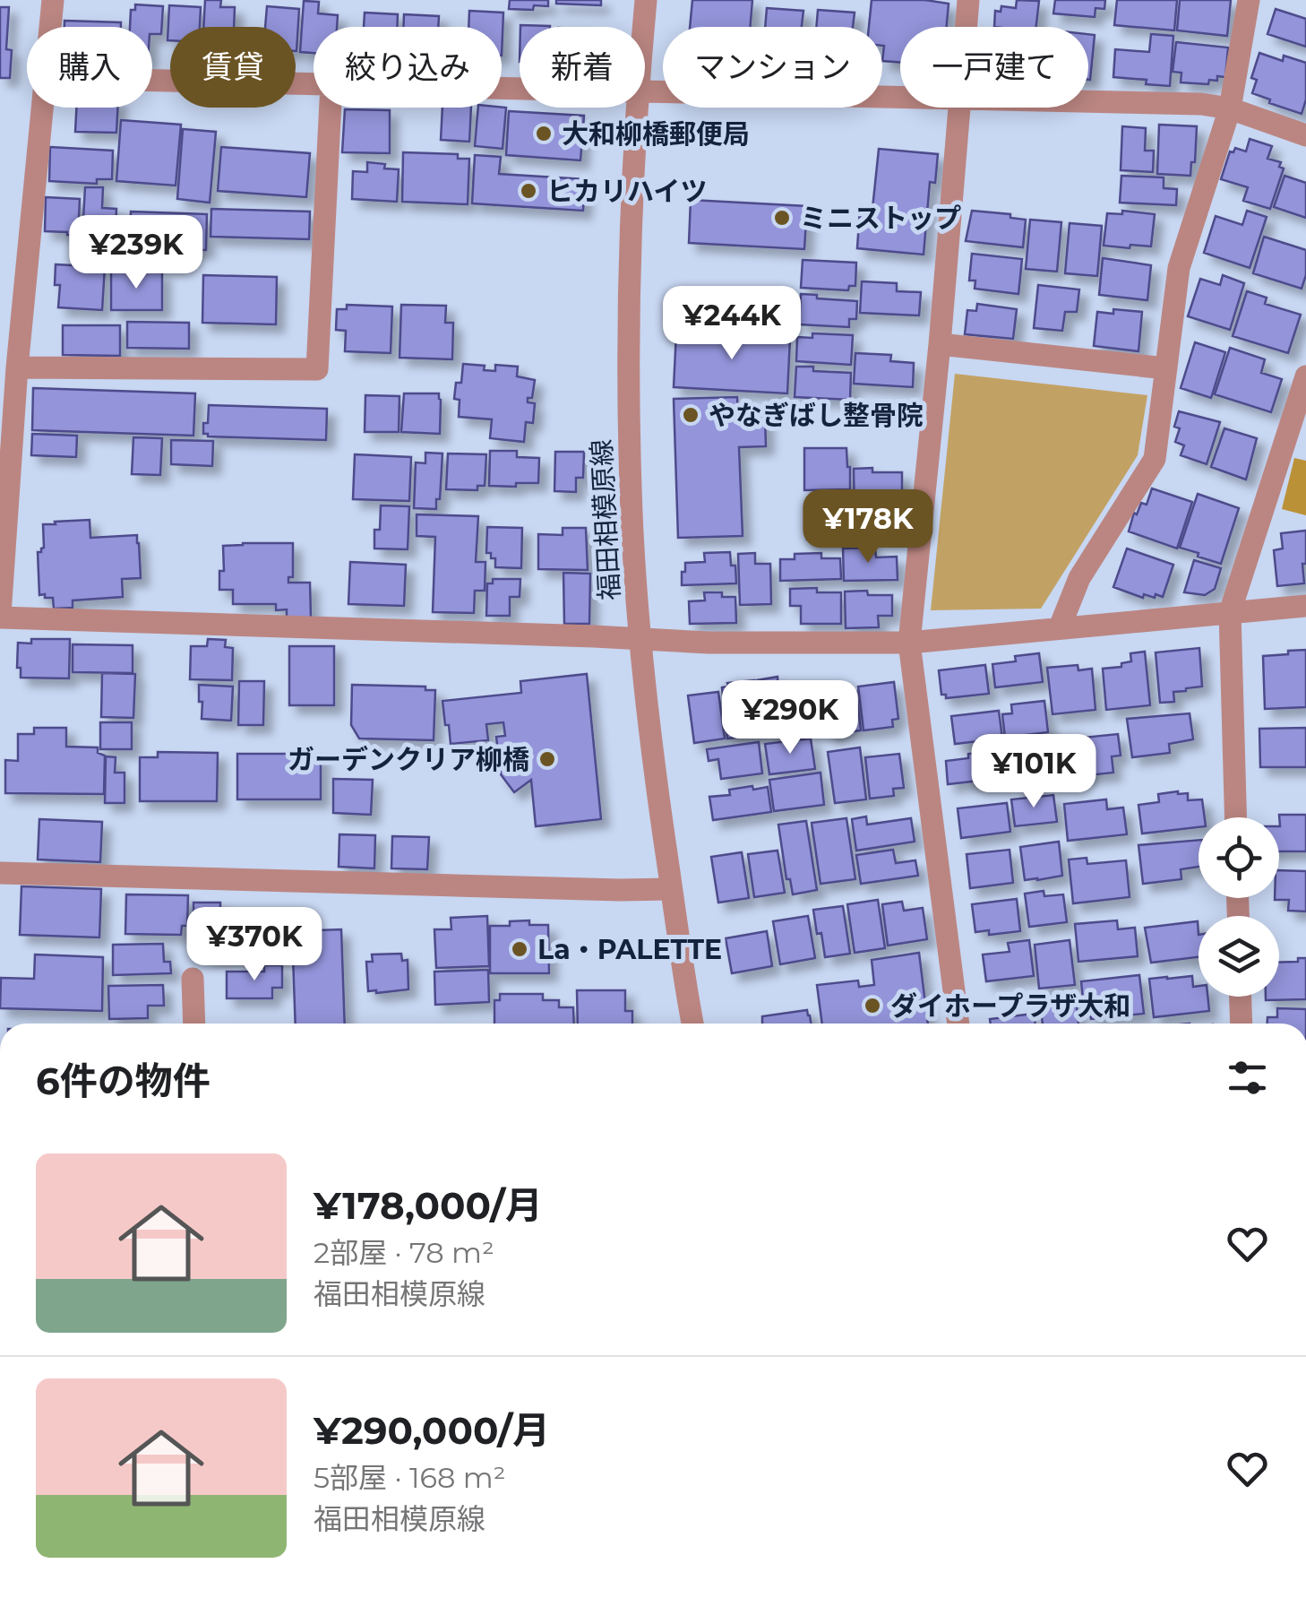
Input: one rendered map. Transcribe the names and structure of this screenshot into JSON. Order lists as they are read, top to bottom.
{
  "streets": {
    "street": ["福田相模原線"]
  },
  "places": [
    "大和柳橋郵便局",
    "ヒカリハイツ",
    "ミニストップ",
    "やなぎばし整骨院",
    "ガーデンクリア柳橋",
    "La・PALETTE",
    "ダイホープラザ大和"
  ],
  "page": {
    "chip": [
      "購入",
      "賃貸",
      "絞り込み",
      "新着",
      "マンション",
      "一戸建て"
    ],
    "price": [
      "¥239K",
      "¥244K",
      "¥178K",
      "¥290K",
      "¥101K",
      "¥370K"
    ],
    "heading": "6件の物件",
    "list": [
      {
        "name": "¥178,000/月",
        "note": "2部屋 · 78 m² · 福田相模原線"
      },
      {
        "name": "¥290,000/月",
        "note": "5部屋 · 168 m² · 福田相模原線"
      }
    ]
  }
}
